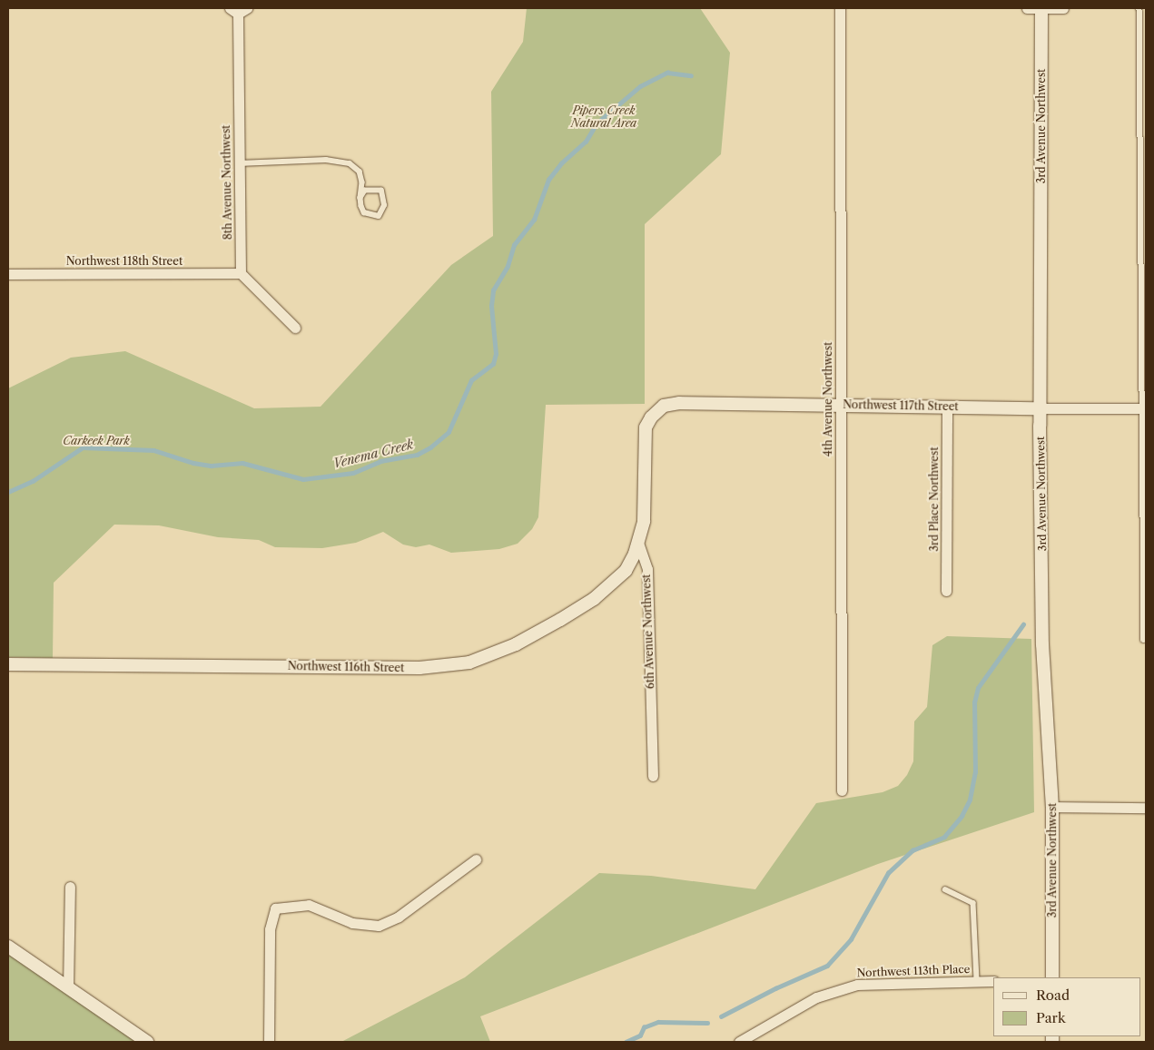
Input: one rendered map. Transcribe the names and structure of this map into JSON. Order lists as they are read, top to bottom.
{
  "streets": {
    "street": [
      "3rd Avenue Northwest",
      "8th Avenue Northwest",
      "Northwest 118th Street",
      "4th Avenue Northwest",
      "Northwest 117th Street",
      "3rd Place Northwest",
      "6th Avenue Northwest",
      "Northwest 116th Street",
      "Northwest 113th Place"
    ]
  },
  "crossings": [
    ["3rd Avenue Northwest", "Northwest 117th Street"],
    ["8th Avenue Northwest", "Northwest 118th Street"],
    ["4th Avenue Northwest", "Northwest 117th Street"],
    ["Northwest 117th Street", "3rd Place Northwest"],
    ["Northwest 117th Street", "6th Avenue Northwest"],
    ["Northwest 117th Street", "Northwest 116th Street"],
    ["6th Avenue Northwest", "Northwest 116th Street"]
  ],
  "water": ["Venema Creek"],
  "parks": ["Pipers Creek Natural Area", "Carkeek Park"],
  "legend": ["Road", "Park"]
}
